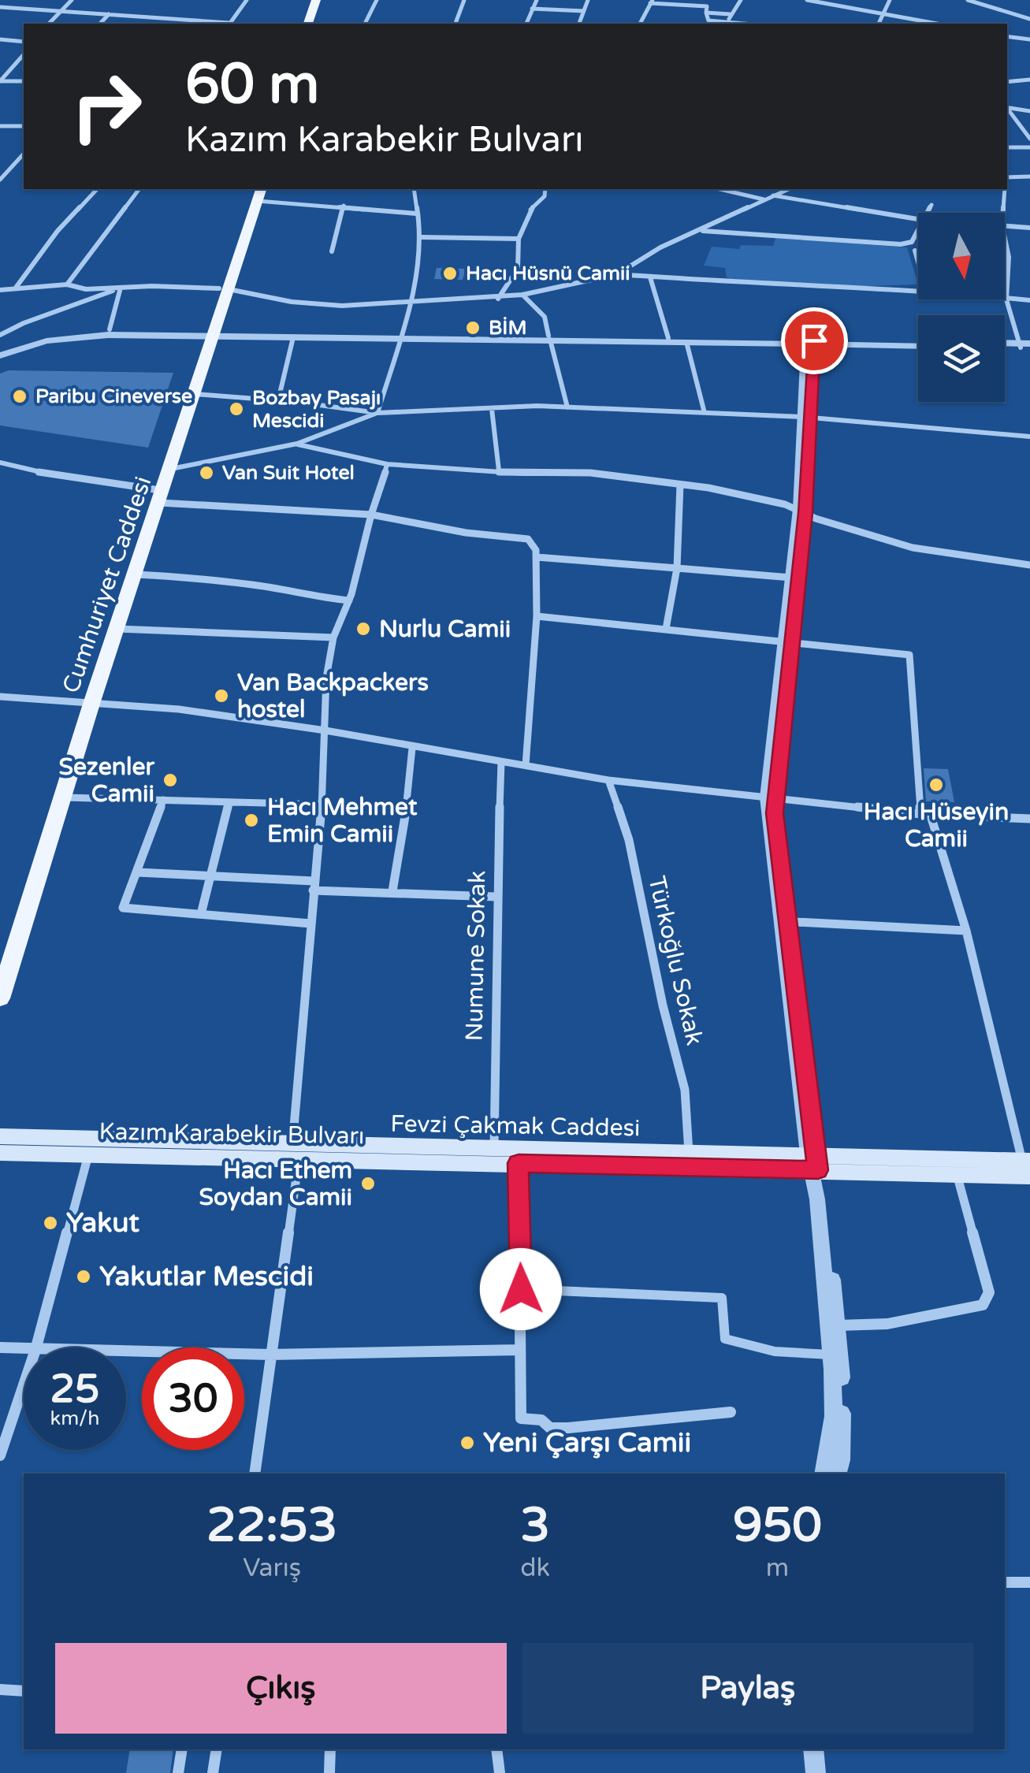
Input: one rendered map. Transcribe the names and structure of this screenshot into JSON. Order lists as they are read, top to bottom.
{
  "streets": {
    "main road": ["Cumhuriyet Caddesi", "Fevzi Çakmak Caddesi", "Kazım Karabekir Bulvarı"],
    "street": ["Numune Sokak", "Türkoğlu Sokak"]
  },
  "crossings": [
    ["Numune Sokak", "Fevzi Çakmak Caddesi"],
    ["Türkoğlu Sokak", "Fevzi Çakmak Caddesi"],
    ["Fevzi Çakmak Caddesi", "Kazım Karabekir Bulvarı"]
  ],
  "places": [
    "Hacı Hüsnü Camii",
    "BİM",
    "Paribu Cineverse",
    "Bozbay Pasajı Mescidi",
    "Van Suit Hotel",
    "Nurlu Camii",
    "Van Backpackers hostel",
    "Sezenler Camii",
    "Hacı Hüseyin Camii",
    "Hacı Mehmet Emin Camii",
    "Hacı Ethem Soydan Camii",
    "Yakut",
    "Yakutlar Mescidi",
    "Yeni Çarşı Camii"
  ],
  "north": "bottom",
  "page": {
    "turn": ["60 m", "Kazım Karabekir Bulvarı"],
    "speed": "25 km/h",
    "limit": "30",
    "eta": [
      "22:53",
      "Varış",
      "3",
      "dk",
      "950",
      "m"
    ],
    "buttons": ["Çıkış", "Paylaş"]
  }
}
